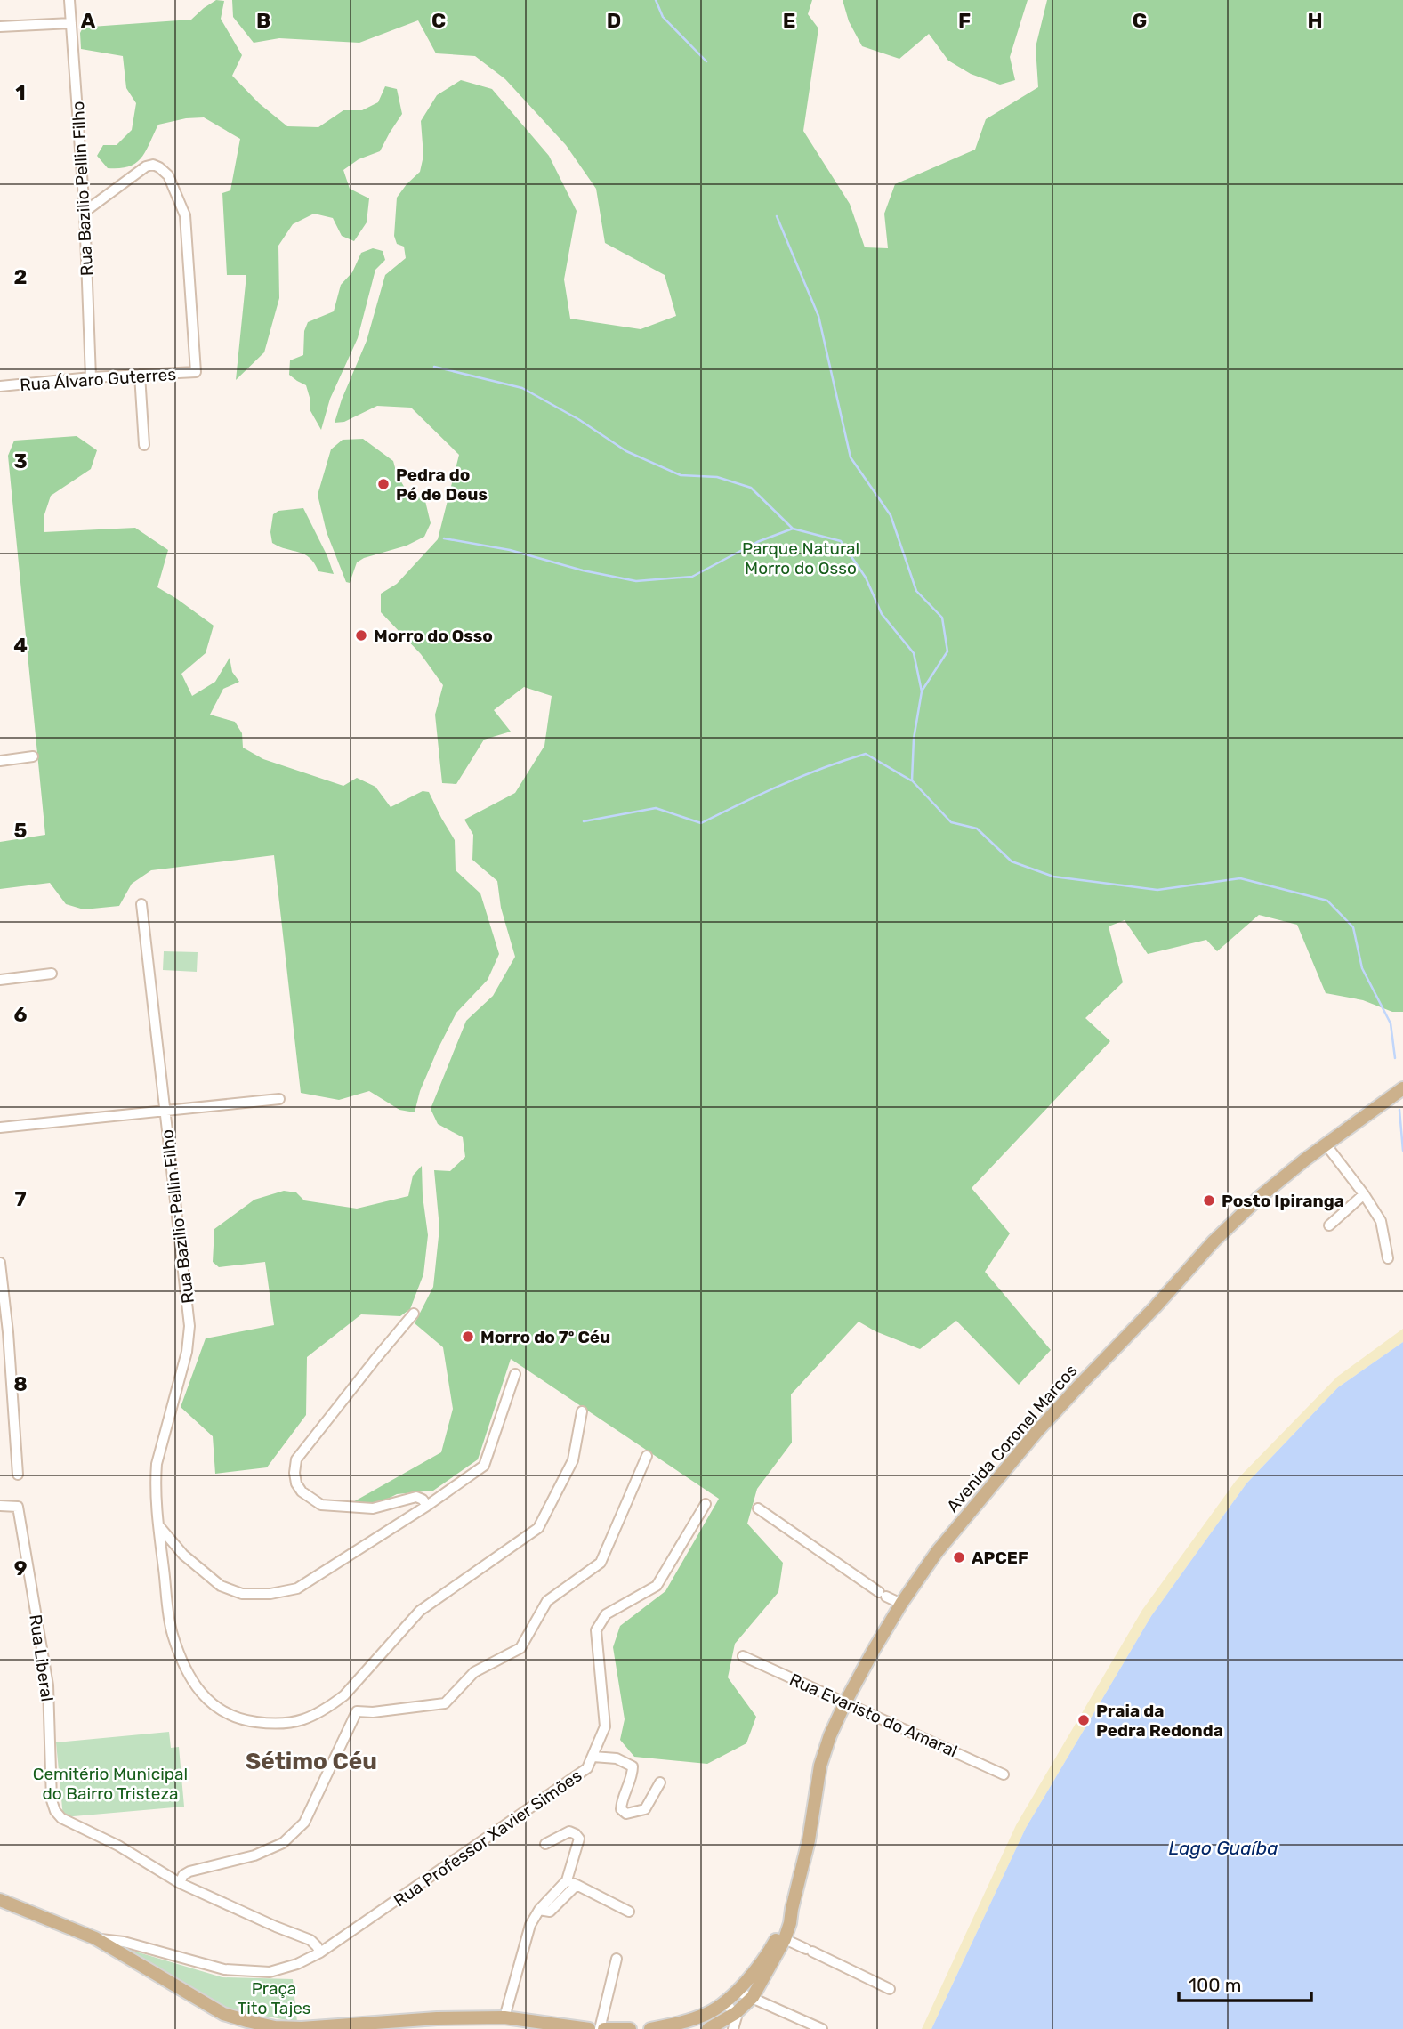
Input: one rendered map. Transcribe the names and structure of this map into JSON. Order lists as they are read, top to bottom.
{
  "streets": {
    "main road": ["Avenida Coronel Marcos"],
    "street": [
      "Rua Bazilio Pellin Filho",
      "Rua Álvaro Guterres",
      "Rua Liberal",
      "Rua Evaristo do Amaral",
      "Rua Professor Xavier Simões"
    ]
  },
  "crossings": [
    ["Rua Bazilio Pellin Filho", "Rua Álvaro Guterres"],
    ["Avenida Coronel Marcos", "Rua Evaristo do Amaral"]
  ],
  "districts": ["Sétimo Céu"],
  "water": ["Lago Guaíba"],
  "parks": ["Parque Natural Morro do Osso", "Cemitério Municipal do Bairro Tristeza", "Praça Tito Tajes"],
  "places": [
    "Pedra do Pé de Deus",
    "Morro do Osso",
    "Posto Ipiranga",
    "Morro do 7º Céu",
    "APCEF",
    "Praia da Pedra Redonda"
  ],
  "scale_bar": "100 m",
  "grid": {
    "columns": [
      "A",
      "B",
      "C",
      "D",
      "E",
      "F",
      "G",
      "H"
    ],
    "rows": [
      "1",
      "2",
      "3",
      "4",
      "5",
      "6",
      "7",
      "8",
      "9"
    ]
  }
}
